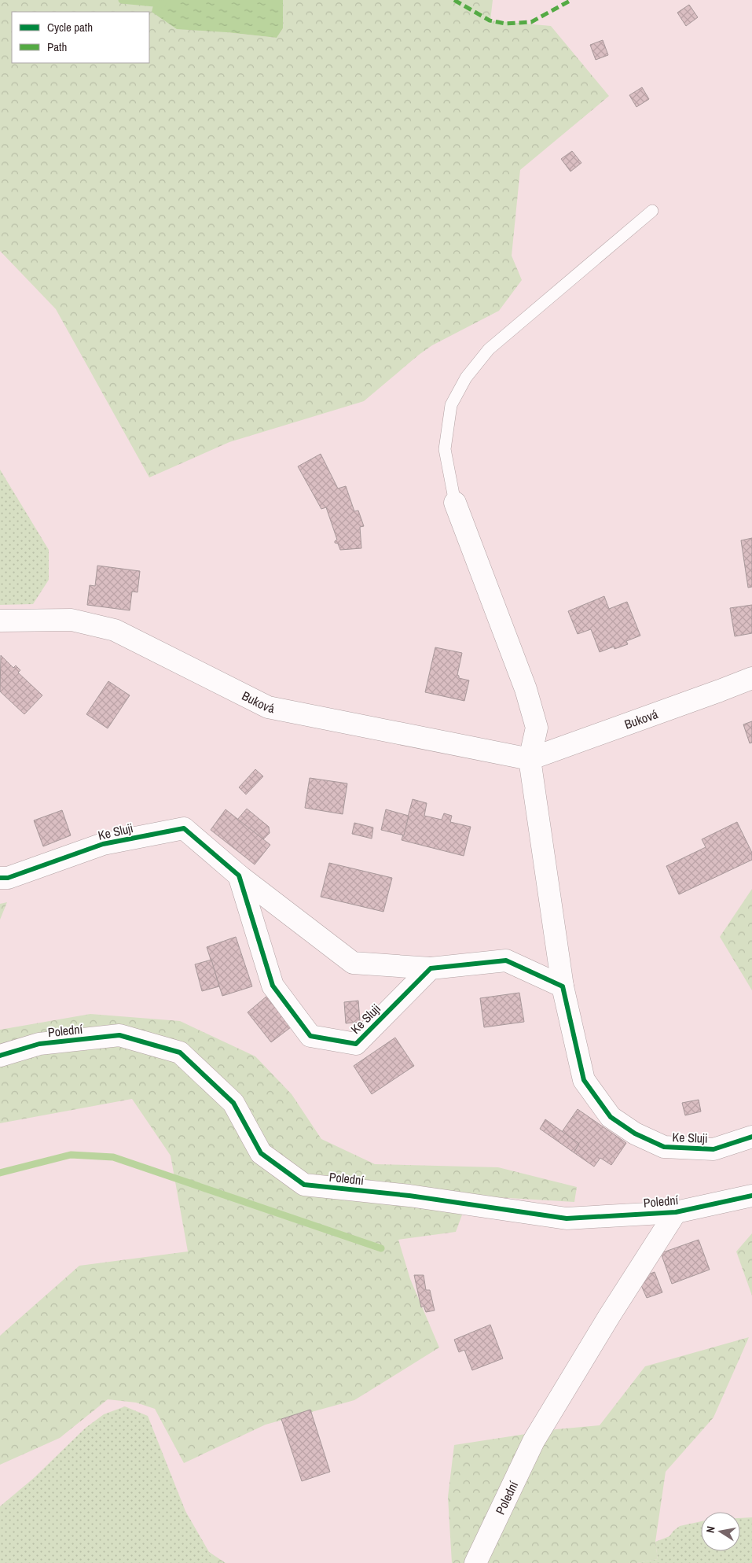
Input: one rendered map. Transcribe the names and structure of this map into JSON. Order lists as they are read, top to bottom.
{
  "streets": {
    "street": ["Buková", "Ke Sluji", "Polední"]
  },
  "legend": ["Cycle path", "Path"],
  "north": "left"
}
